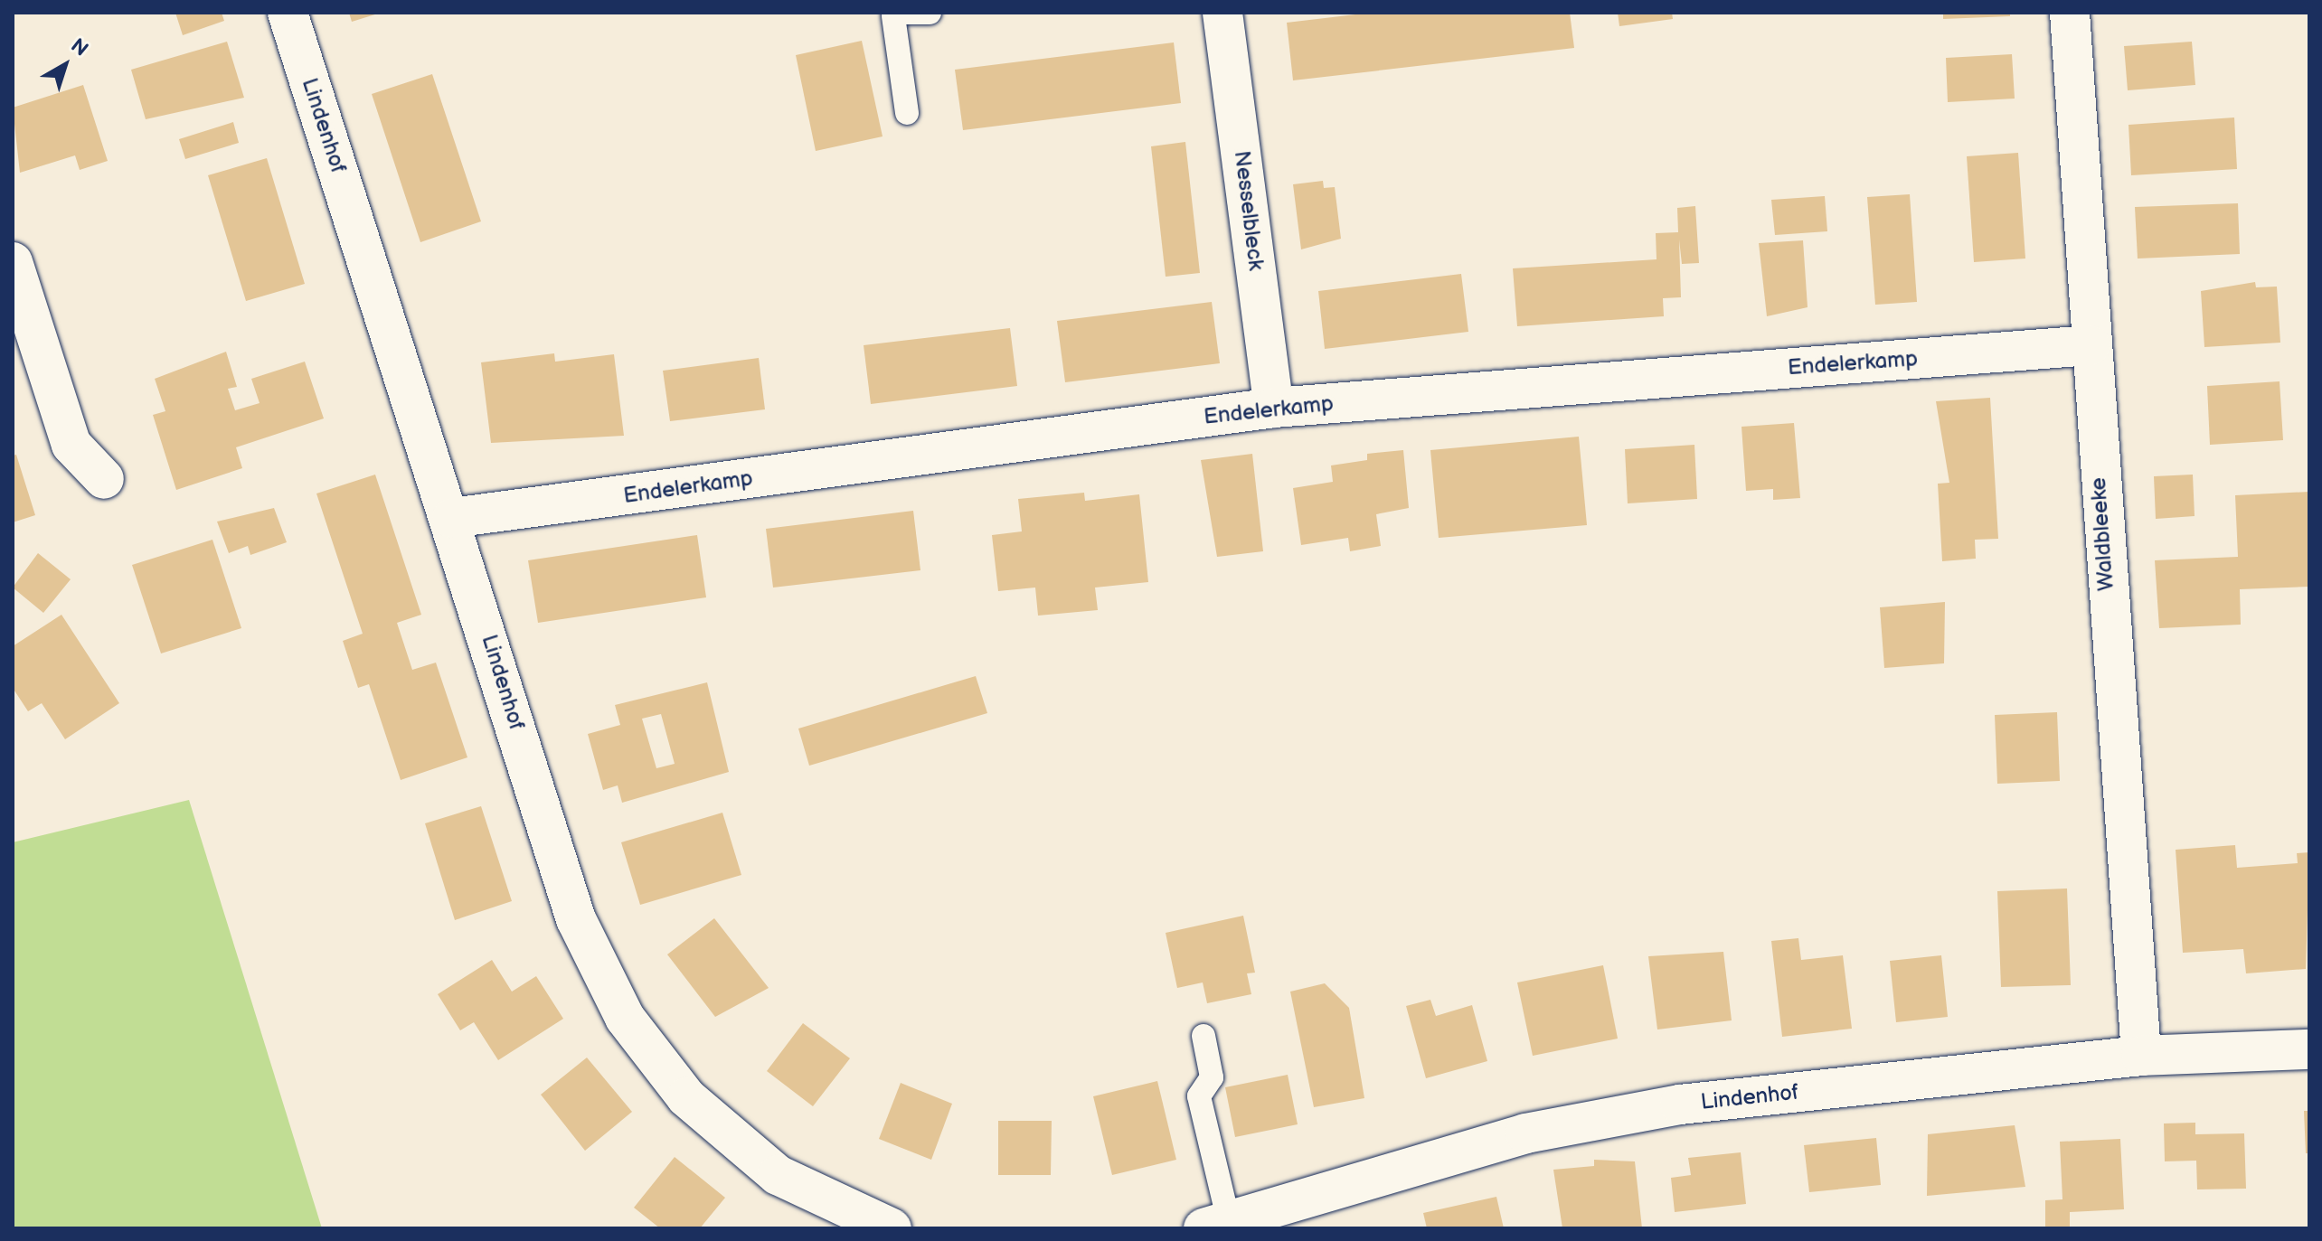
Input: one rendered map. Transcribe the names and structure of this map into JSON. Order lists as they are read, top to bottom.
{
  "streets": {
    "street": [
      "Lindenhof",
      "Nesselbleck",
      "Endelerkamp",
      "Waldbleeke"
    ]
  },
  "crossings": [
    ["Lindenhof", "Endelerkamp"],
    ["Lindenhof", "Waldbleeke"],
    ["Nesselbleck", "Endelerkamp"],
    ["Endelerkamp", "Waldbleeke"]
  ],
  "north": "top right"
}
